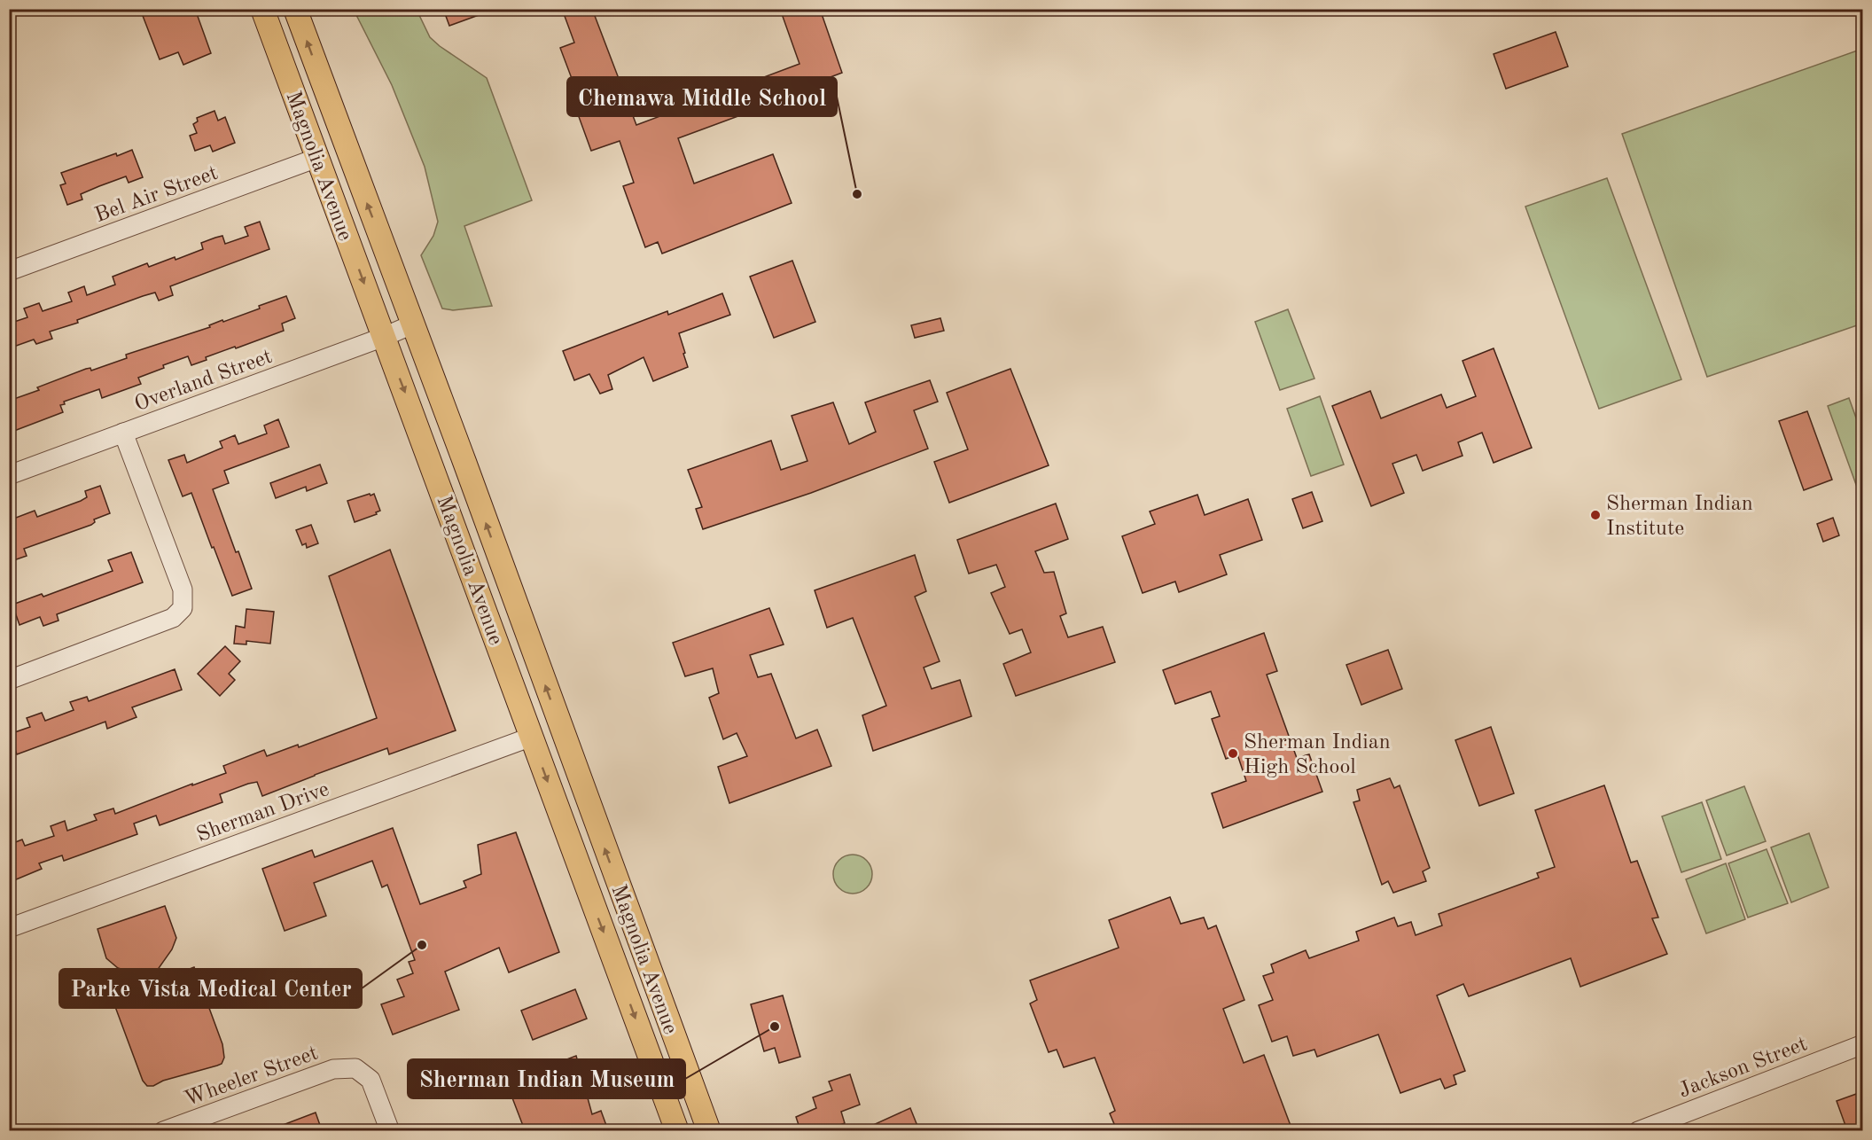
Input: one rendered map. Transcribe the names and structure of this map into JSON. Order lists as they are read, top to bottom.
{
  "streets": {
    "main road": ["Magnolia Avenue"],
    "street": [
      "Bel Air Street",
      "Overland Street",
      "Sherman Drive",
      "Jackson Street",
      "Wheeler Street"
    ]
  },
  "crossings": [
    ["Magnolia Avenue", "Bel Air Street"],
    ["Magnolia Avenue", "Overland Street"],
    ["Magnolia Avenue", "Sherman Drive"]
  ],
  "places": [
    "Chemawa Middle School",
    "Sherman Indian Institute",
    "Sherman Indian High School",
    "Parke Vista Medical Center",
    "Sherman Indian Museum"
  ]
}
